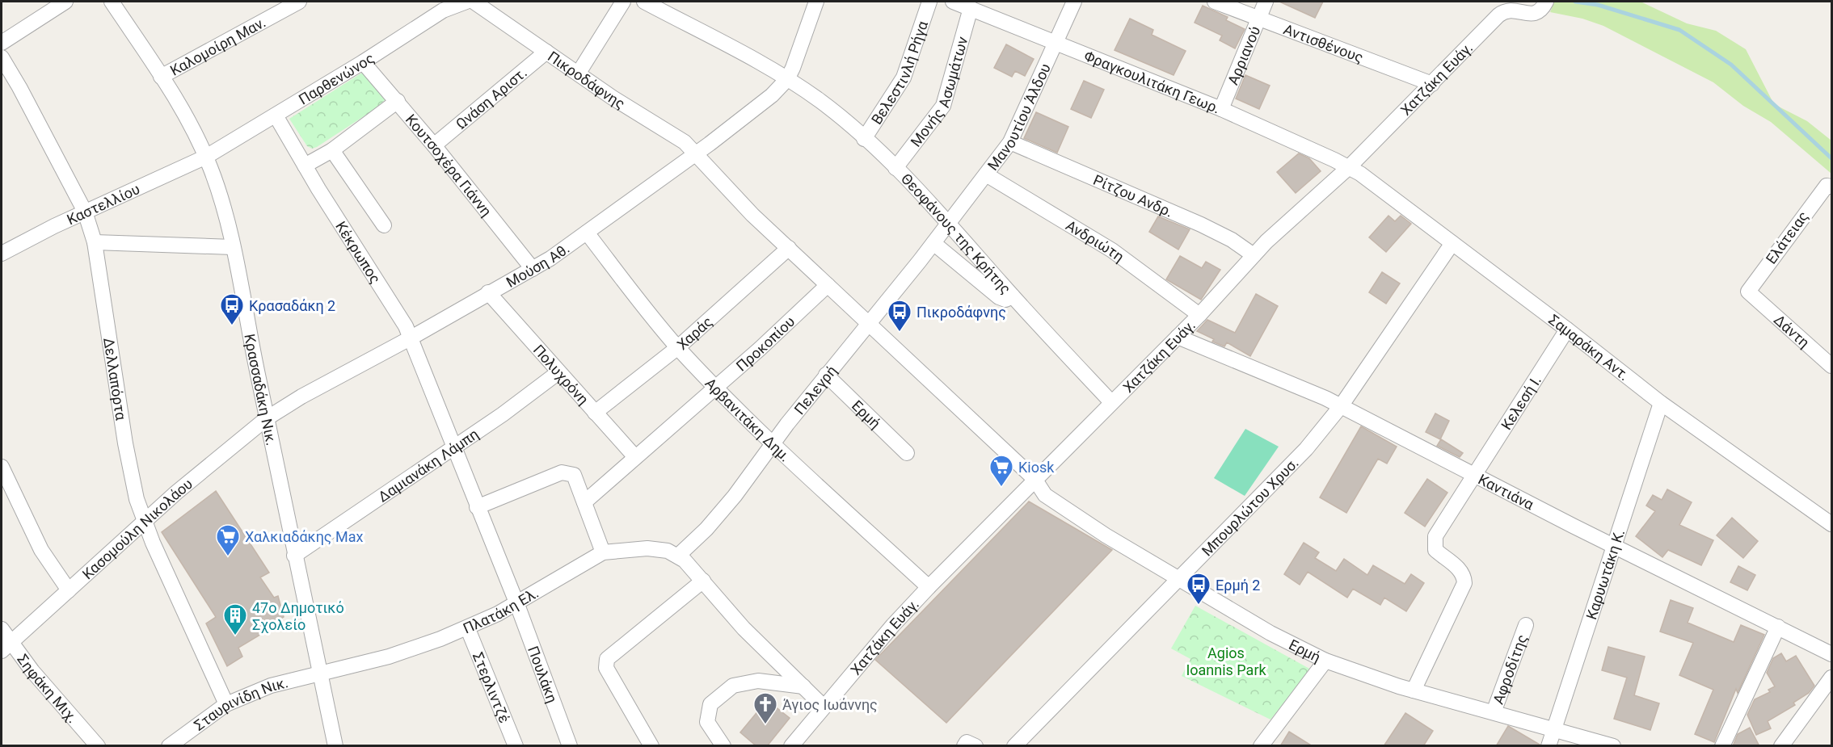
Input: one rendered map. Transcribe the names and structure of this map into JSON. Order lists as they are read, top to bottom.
{
  "streets": {
    "street": [
      "Αντισθένους",
      "Καλομοίρη Μαν.",
      "Αρριανού",
      "Βελεστινλή Ρήγα",
      "Παρθενώνος",
      "Πικροδάφνης",
      "Χατζάκη Ευάγ.",
      "Φραγκουλιτάκη Γεωρ.",
      "Μονής Ασωμάτων",
      "Ωνάση Αριστ.",
      "Μανουτίου Άλδου",
      "Κουτσοχέρα Γιάννη",
      "Ρίτζου Ανδρ.",
      "Καστελλίου",
      "Θεοφάνους της Κρήτης",
      "Ελάτειας",
      "Ανδριώτη",
      "Κέκρωπος",
      "Μούση Αθ.",
      "Δάντη",
      "Χαράς",
      "Προκοπίου",
      "Σαμαράκη Αντ.",
      "Πολυχρόνη",
      "Δελλαπόρτα",
      "Πελεγρή",
      "Κρασσαδάκη Νικ.",
      "Κελεσή Ι.",
      "Ερμή",
      "Αρβανιτάκη Δημ.",
      "Δαμιανάκη Λάμπη",
      "Καντιάνα",
      "Μπουρλώτου Χρυσ.",
      "Κασομούλη Νικολάου",
      "Καρυωτάκη Κ.",
      "Πλατάκη Ελ.",
      "Αφροδίτης",
      "Πουλάκη",
      "Στερλιντζέ",
      "Σηφάκη Μιχ.",
      "Σταυρινίδη Νικ."
    ]
  },
  "crossings": [
    ["Αντισθένους", "Αρριανού"],
    ["Αντισθένους", "Χατζάκη Ευάγ."],
    ["Καλομοίρη Μαν.", "Κρασσαδάκη Νικ."],
    ["Αρριανού", "Φραγκουλιτάκη Γεωρ."],
    ["Βελεστινλή Ρήγα", "Θεοφάνους της Κρήτης"],
    ["Παρθενώνος", "Κουτσοχέρα Γιάννη"],
    ["Παρθενώνος", "Καστελλίου"],
    ["Παρθενώνος", "Κέκρωπος"],
    ["Παρθενώνος", "Κρασσαδάκη Νικ."],
    ["Πικροδάφνης", "Χατζάκη Ευάγ."],
    ["Πικροδάφνης", "Ωνάση Αριστ."],
    ["Πικροδάφνης", "Μούση Αθ."],
    ["Πικροδάφνης", "Χαράς"],
    ["Πικροδάφνης", "Προκοπίου"],
    ["Πικροδάφνης", "Πελεγρή"],
    ["Πικροδάφνης", "Ερμή"],
    ["Χατζάκη Ευάγ.", "Φραγκουλιτάκη Γεωρ."],
    ["Χατζάκη Ευάγ.", "Ρίτζου Ανδρ."],
    ["Χατζάκη Ευάγ.", "Θεοφάνους της Κρήτης"],
    ["Χατζάκη Ευάγ.", "Ανδριώτη"],
    ["Χατζάκη Ευάγ.", "Σαμαράκη Αντ."],
    ["Χατζάκη Ευάγ.", "Ερμή"],
    ["Χατζάκη Ευάγ.", "Αρβανιτάκη Δημ."],
    ["Χατζάκη Ευάγ.", "Καντιάνα"],
    ["Φραγκουλιτάκη Γεωρ.", "Μονής Ασωμάτων"],
    ["Φραγκουλιτάκη Γεωρ.", "Μανουτίου Άλδου"],
    ["Φραγκουλιτάκη Γεωρ.", "Σαμαράκη Αντ."],
    ["Μονής Ασωμάτων", "Θεοφάνους της Κρήτης"],
    ["Ωνάση Αριστ.", "Κουτσοχέρα Γιάννη"],
    ["Μανουτίου Άλδου", "Ρίτζου Ανδρ."],
    ["Μανουτίου Άλδου", "Θεοφάνους της Κρήτης"],
    ["Μανουτίου Άλδου", "Ανδριώτη"],
    ["Μανουτίου Άλδου", "Πελεγρή"],
    ["Κουτσοχέρα Γιάννη", "Μούση Αθ."],
    ["Καστελλίου", "Δελλαπόρτα"],
    ["Καστελλίου", "Κρασσαδάκη Νικ."],
    ["Θεοφάνους της Κρήτης", "Μούση Αθ."],
    ["Θεοφάνους της Κρήτης", "Πελεγρή"],
    ["Ελάτειας", "Δάντη"],
    ["Κέκρωπος", "Μούση Αθ."],
    ["Κέκρωπος", "Δαμιανάκη Λάμπη"],
    ["Κέκρωπος", "Πουλάκη"],
    ["Μούση Αθ.", "Πολυχρόνη"],
    ["Μούση Αθ.", "Κρασσαδάκη Νικ."],
    ["Μούση Αθ.", "Αρβανιτάκη Δημ."],
    ["Μούση Αθ.", "Κασομούλη Νικολάου"],
    ["Χαράς", "Πολυχρόνη"],
    ["Χαράς", "Αρβανιτάκη Δημ."],
    ["Προκοπίου", "Πολυχρόνη"],
    ["Προκοπίου", "Αρβανιτάκη Δημ."],
    ["Σαμαράκη Αντ.", "Κελεσή Ι."],
    ["Σαμαράκη Αντ.", "Μπουρλώτου Χρυσ."],
    ["Σαμαράκη Αντ.", "Καρυωτάκη Κ."],
    ["Πολυχρόνη", "Δαμιανάκη Λάμπη"],
    ["Δελλαπόρτα", "Κασομούλη Νικολάου"],
    ["Δελλαπόρτα", "Σταυρινίδη Νικ."],
    ["Πελεγρή", "Ερμή"],
    ["Πελεγρή", "Αρβανιτάκη Δημ."],
    ["Πελεγρή", "Πλατάκη Ελ."],
    ["Κρασσαδάκη Νικ.", "Δαμιανάκη Λάμπη"],
    ["Κρασσαδάκη Νικ.", "Κασομούλη Νικολάου"],
    ["Κρασσαδάκη Νικ.", "Πλατάκη Ελ."],
    ["Κρασσαδάκη Νικ.", "Σταυρινίδη Νικ."],
    ["Κελεσή Ι.", "Ερμή"],
    ["Κελεσή Ι.", "Καντιάνα"],
    ["Ερμή", "Μπουρλώτου Χρυσ."],
    ["Ερμή", "Καρυωτάκη Κ."],
    ["Ερμή", "Αφροδίτης"],
    ["Δαμιανάκη Λάμπη", "Πουλάκη"],
    ["Καντιάνα", "Μπουρλώτου Χρυσ."],
    ["Καντιάνα", "Καρυωτάκη Κ."],
    ["Κασομούλη Νικολάου", "Σηφάκη Μιχ."],
    ["Πλατάκη Ελ.", "Πουλάκη"],
    ["Πλατάκη Ελ.", "Στερλιντζέ"],
    ["Πλατάκη Ελ.", "Σταυρινίδη Νικ."]
  ],
  "parks": ["Agios Ioannis Park"],
  "places": {
    "bus stop": ["Κρασαδάκη 2", "Πικροδάφνης", "Ερμή 2"],
    "supermarket": ["Kiosk", "Χαλκιαδάκης Max"],
    "building": ["47ο Δημοτικό Σχολείο"],
    "church": ["Άγιος Ιωάννης"]
  }
}
